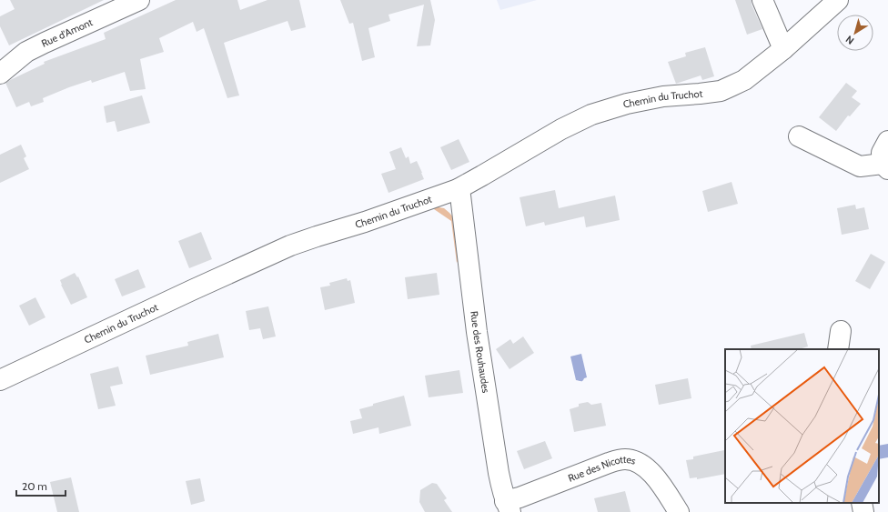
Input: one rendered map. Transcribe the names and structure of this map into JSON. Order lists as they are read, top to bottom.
{
  "streets": {
    "street": [
      "Rue d'Amont",
      "Chemin du Truchot",
      "Rue des Rouhaudes",
      "Rue des Nicottes"
    ]
  },
  "crossings": [
    ["Chemin du Truchot", "Rue des Rouhaudes"],
    ["Rue des Rouhaudes", "Rue des Nicottes"]
  ],
  "scale_bar": "20 m",
  "north": "bottom left"
}
